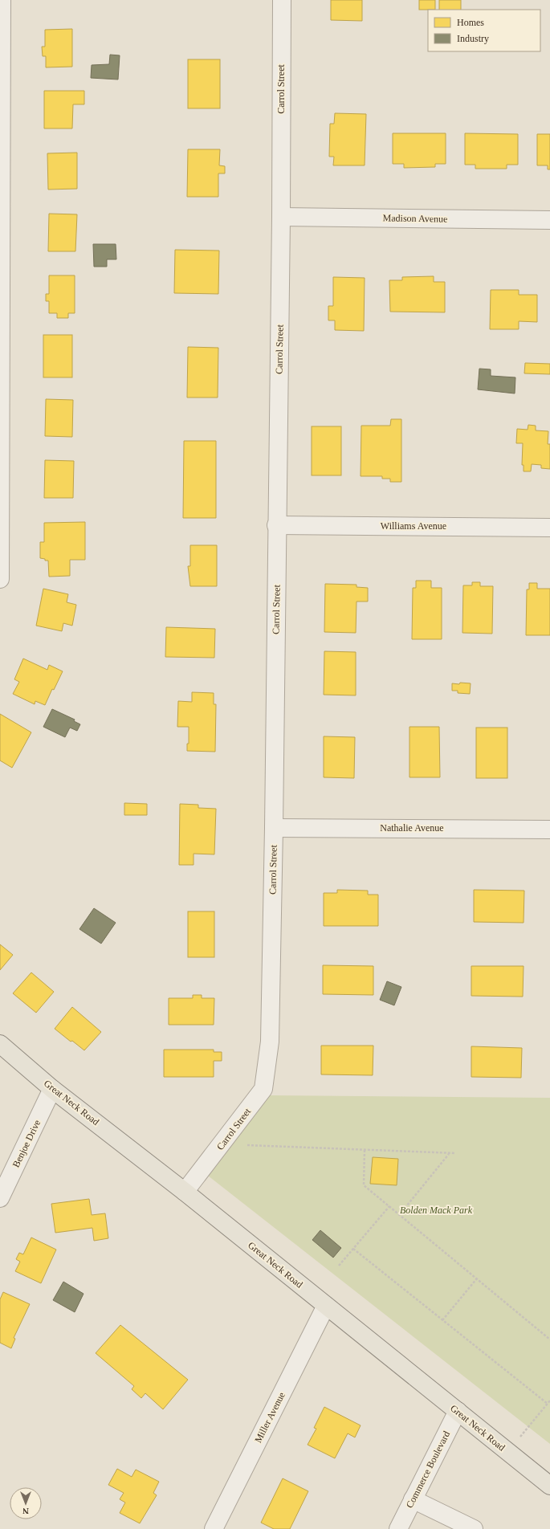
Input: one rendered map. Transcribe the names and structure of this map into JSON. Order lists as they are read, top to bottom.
{
  "streets": {
    "main road": ["Great Neck Road"],
    "street": [
      "Carrol Street",
      "Madison Avenue",
      "Williams Avenue",
      "Nathalie Avenue",
      "Benjoe Drive",
      "Miller Avenue",
      "Commerce Boulevard"
    ]
  },
  "crossings": [
    ["Carrol Street", "Madison Avenue"],
    ["Carrol Street", "Williams Avenue"],
    ["Carrol Street", "Nathalie Avenue"],
    ["Carrol Street", "Great Neck Road"],
    ["Great Neck Road", "Benjoe Drive"],
    ["Great Neck Road", "Miller Avenue"],
    ["Great Neck Road", "Commerce Boulevard"]
  ],
  "parks": ["Bolden Mack Park"],
  "legend": ["Homes", "Industry"],
  "north": "bottom"
}
